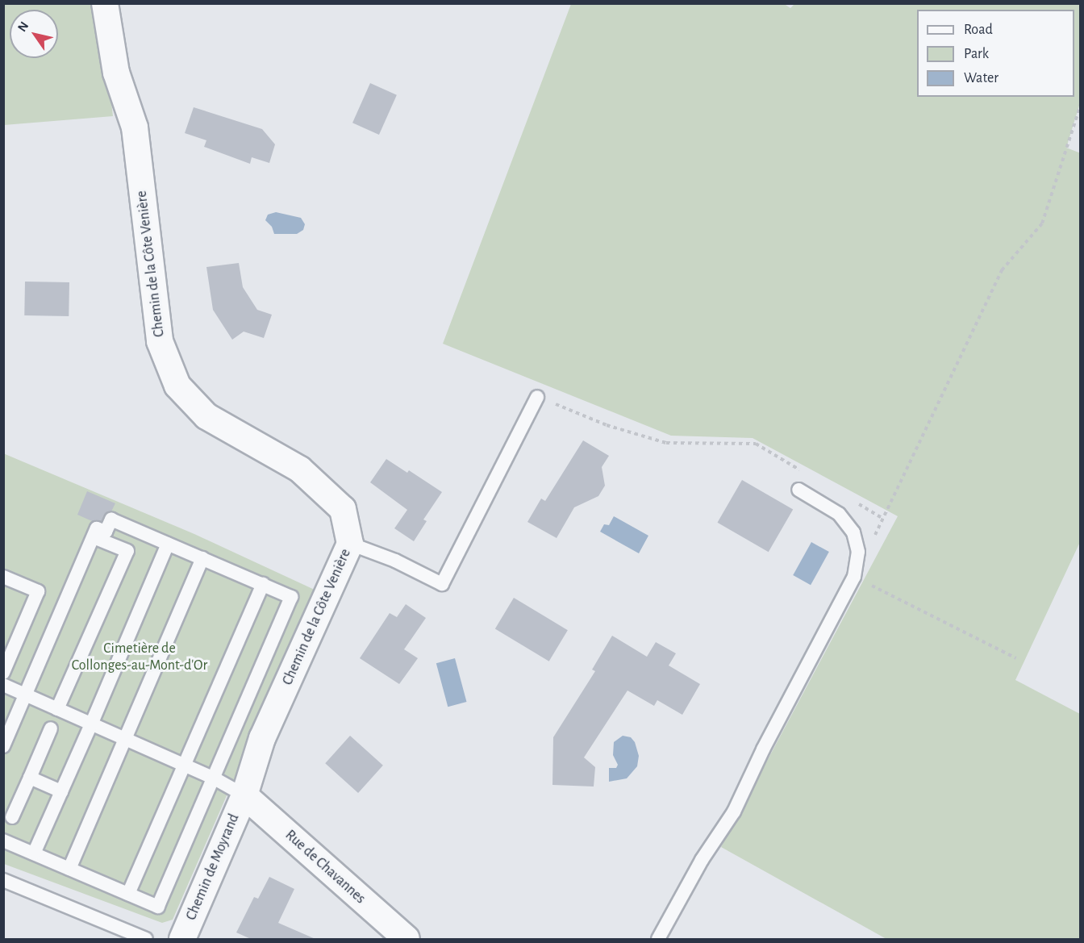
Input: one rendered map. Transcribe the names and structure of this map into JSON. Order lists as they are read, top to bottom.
{
  "streets": {
    "street": ["Chemin de la Côte Venière", "Chemin de Moyrand", "Rue de Chavannes"]
  },
  "crossings": [
    ["Chemin de la Côte Venière", "Chemin de Moyrand"],
    ["Chemin de la Côte Venière", "Rue de Chavannes"],
    ["Chemin de Moyrand", "Rue de Chavannes"]
  ],
  "parks": ["Cimetière de Collonges-au-Mont-d'Or"],
  "legend": ["Road", "Park", "Water"],
  "north": "top left"
}
